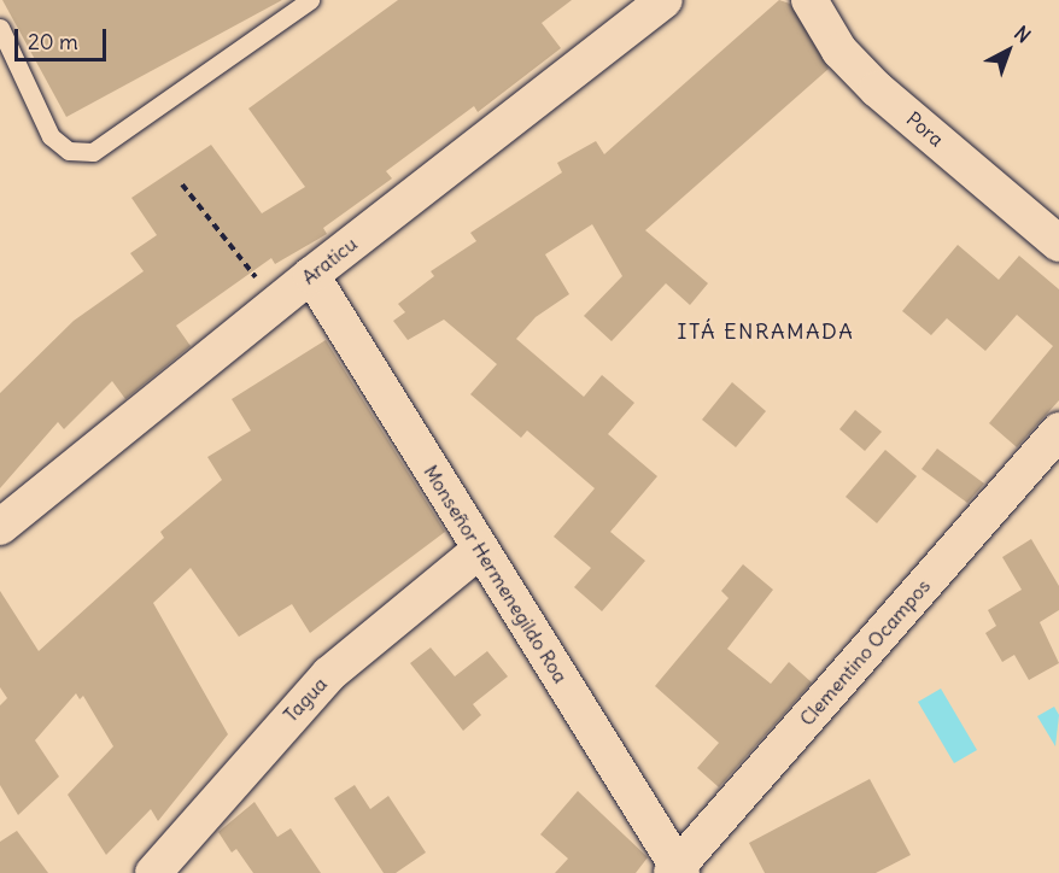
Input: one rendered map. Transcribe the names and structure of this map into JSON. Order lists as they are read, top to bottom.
{
  "streets": {
    "street": [
      "Pora",
      "Araticu",
      "Monseñor Hermenegildo Roa",
      "Clementino Ocampos",
      "Tagua"
    ]
  },
  "crossings": [
    ["Araticu", "Monseñor Hermenegildo Roa"],
    ["Monseñor Hermenegildo Roa", "Clementino Ocampos"],
    ["Monseñor Hermenegildo Roa", "Tagua"]
  ],
  "districts": ["ITÁ ENRAMADA"],
  "scale_bar": "20 m",
  "north": "top right"
}
